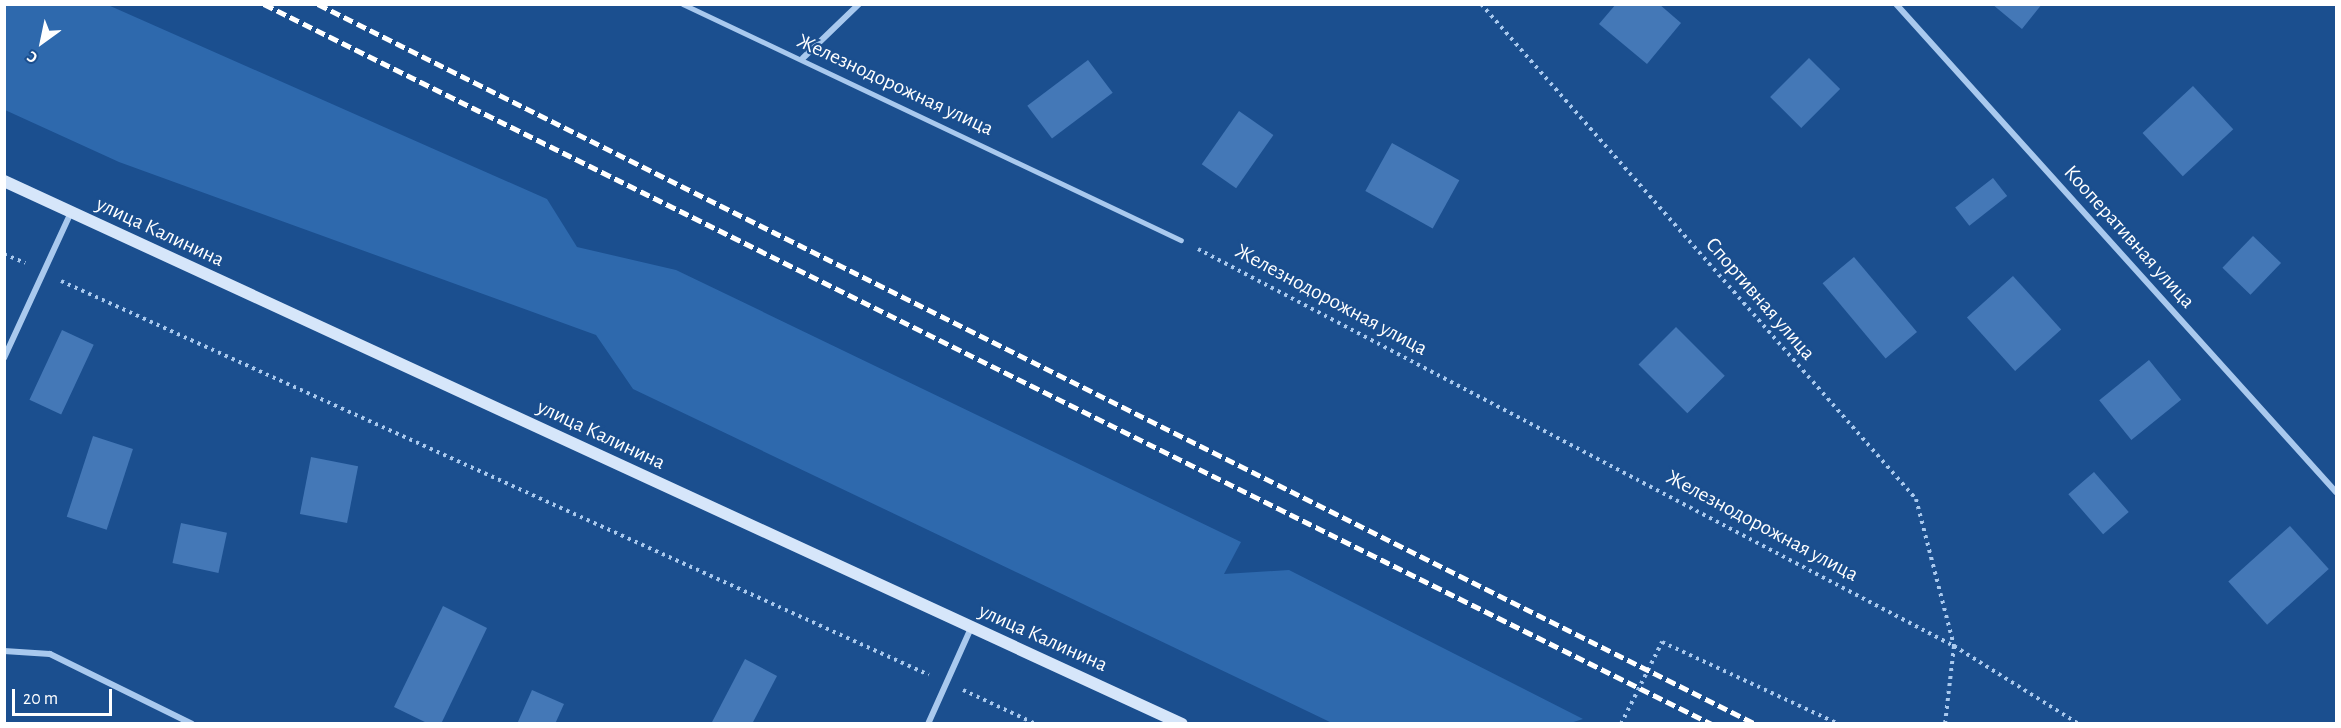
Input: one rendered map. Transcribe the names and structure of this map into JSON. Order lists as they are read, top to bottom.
{
  "streets": {
    "main road": ["улица Калинина"],
    "street": ["Кооперативная улица"],
    "lane": ["Железнодорожная улица"],
    "path": ["Спортивная улица"]
  },
  "crossings": [
    ["Железнодорожная улица", "Спортивная улица"]
  ],
  "scale_bar": "20 m",
  "north": "bottom left"
}
